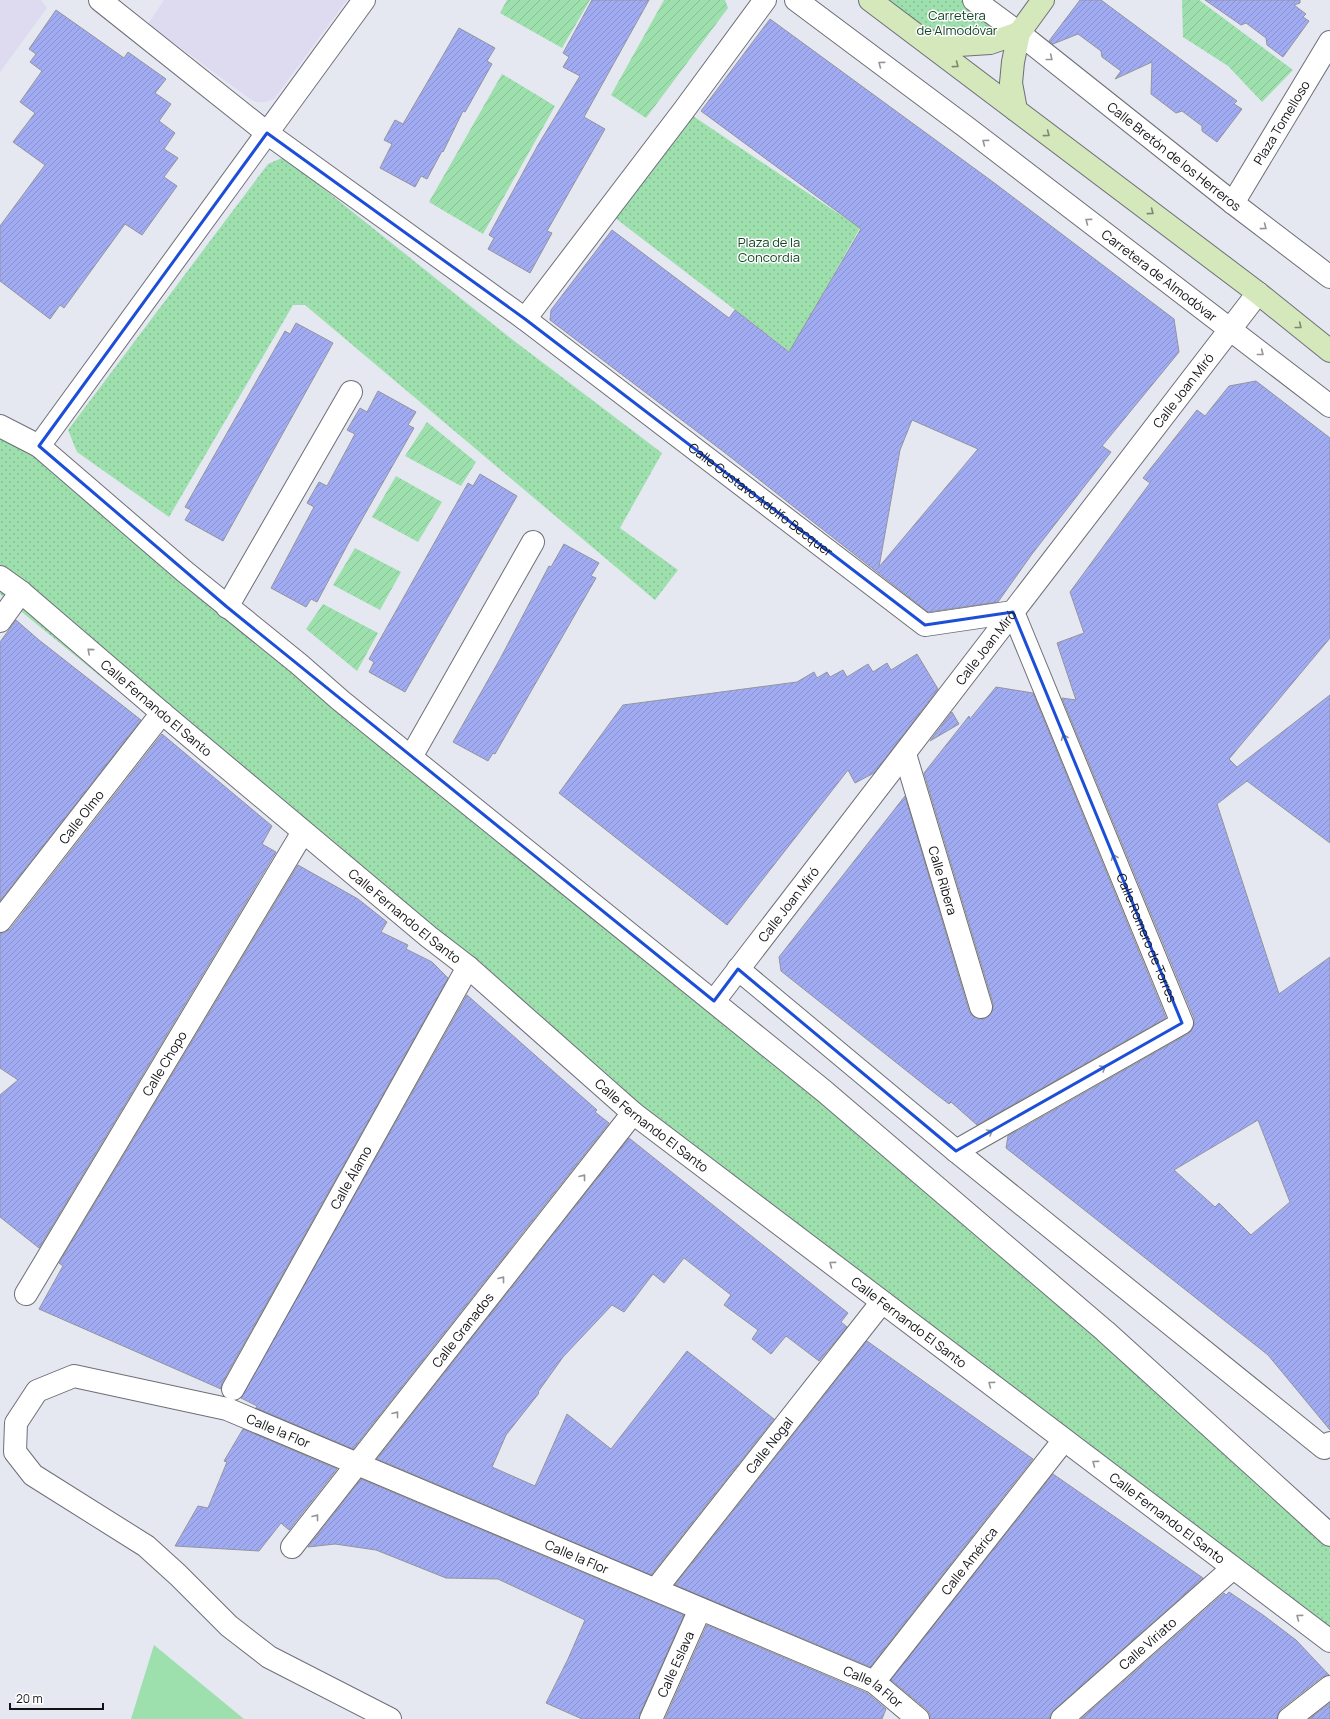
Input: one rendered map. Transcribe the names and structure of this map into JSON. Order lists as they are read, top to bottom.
{
  "streets": {
    "street": [
      "Plaza Tomelloso",
      "Calle Bretón de los Herreros",
      "Carretera de Almodóvar",
      "Calle Joan Miró",
      "Calle Gustavo Adolfo Becquer",
      "Calle Fernando El Santo",
      "Calle Olmo",
      "Calle Ribera",
      "Calle Romero de Torres",
      "Calle Chopo",
      "Calle Álamo",
      "Calle Granados",
      "Calle la Flor",
      "Calle Nogal",
      "Calle América",
      "Calle Viriato",
      "Calle Eslava"
    ]
  },
  "crossings": [
    ["Plaza Tomelloso", "Calle Bretón de los Herreros"],
    ["Carretera de Almodóvar", "Calle Joan Miró"],
    ["Calle Joan Miró", "Calle Gustavo Adolfo Becquer"],
    ["Calle Joan Miró", "Calle Ribera"],
    ["Calle Joan Miró", "Calle Romero de Torres"],
    ["Calle Gustavo Adolfo Becquer", "Calle Romero de Torres"],
    ["Calle Fernando El Santo", "Calle Olmo"],
    ["Calle Fernando El Santo", "Calle Chopo"],
    ["Calle Fernando El Santo", "Calle Álamo"],
    ["Calle Fernando El Santo", "Calle Granados"],
    ["Calle Fernando El Santo", "Calle Nogal"],
    ["Calle Fernando El Santo", "Calle América"],
    ["Calle Fernando El Santo", "Calle Viriato"],
    ["Calle Álamo", "Calle la Flor"],
    ["Calle Granados", "Calle la Flor"],
    ["Calle la Flor", "Calle Nogal"],
    ["Calle la Flor", "Calle América"],
    ["Calle la Flor", "Calle Eslava"]
  ],
  "one_way": ["Calle Bretón de los Herreros", "Calle Granados"],
  "parks": ["Carretera de Almodóvar", "Plaza de la Concordia"],
  "scale_bar": "20 m"
}
